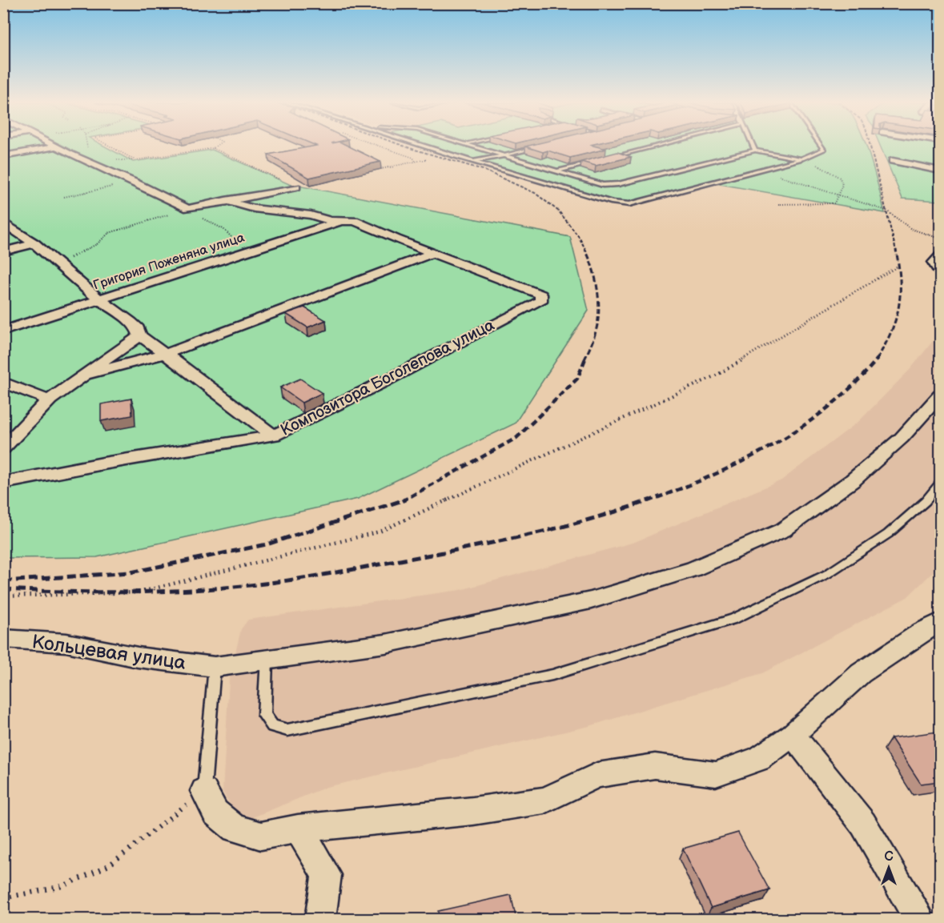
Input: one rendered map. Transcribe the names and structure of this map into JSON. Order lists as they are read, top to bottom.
{
  "streets": {
    "street": ["Григория Поженяна улица", "Композитора Боголепова улица", "Кольцевая улица"]
  },
  "north": "top"
}
